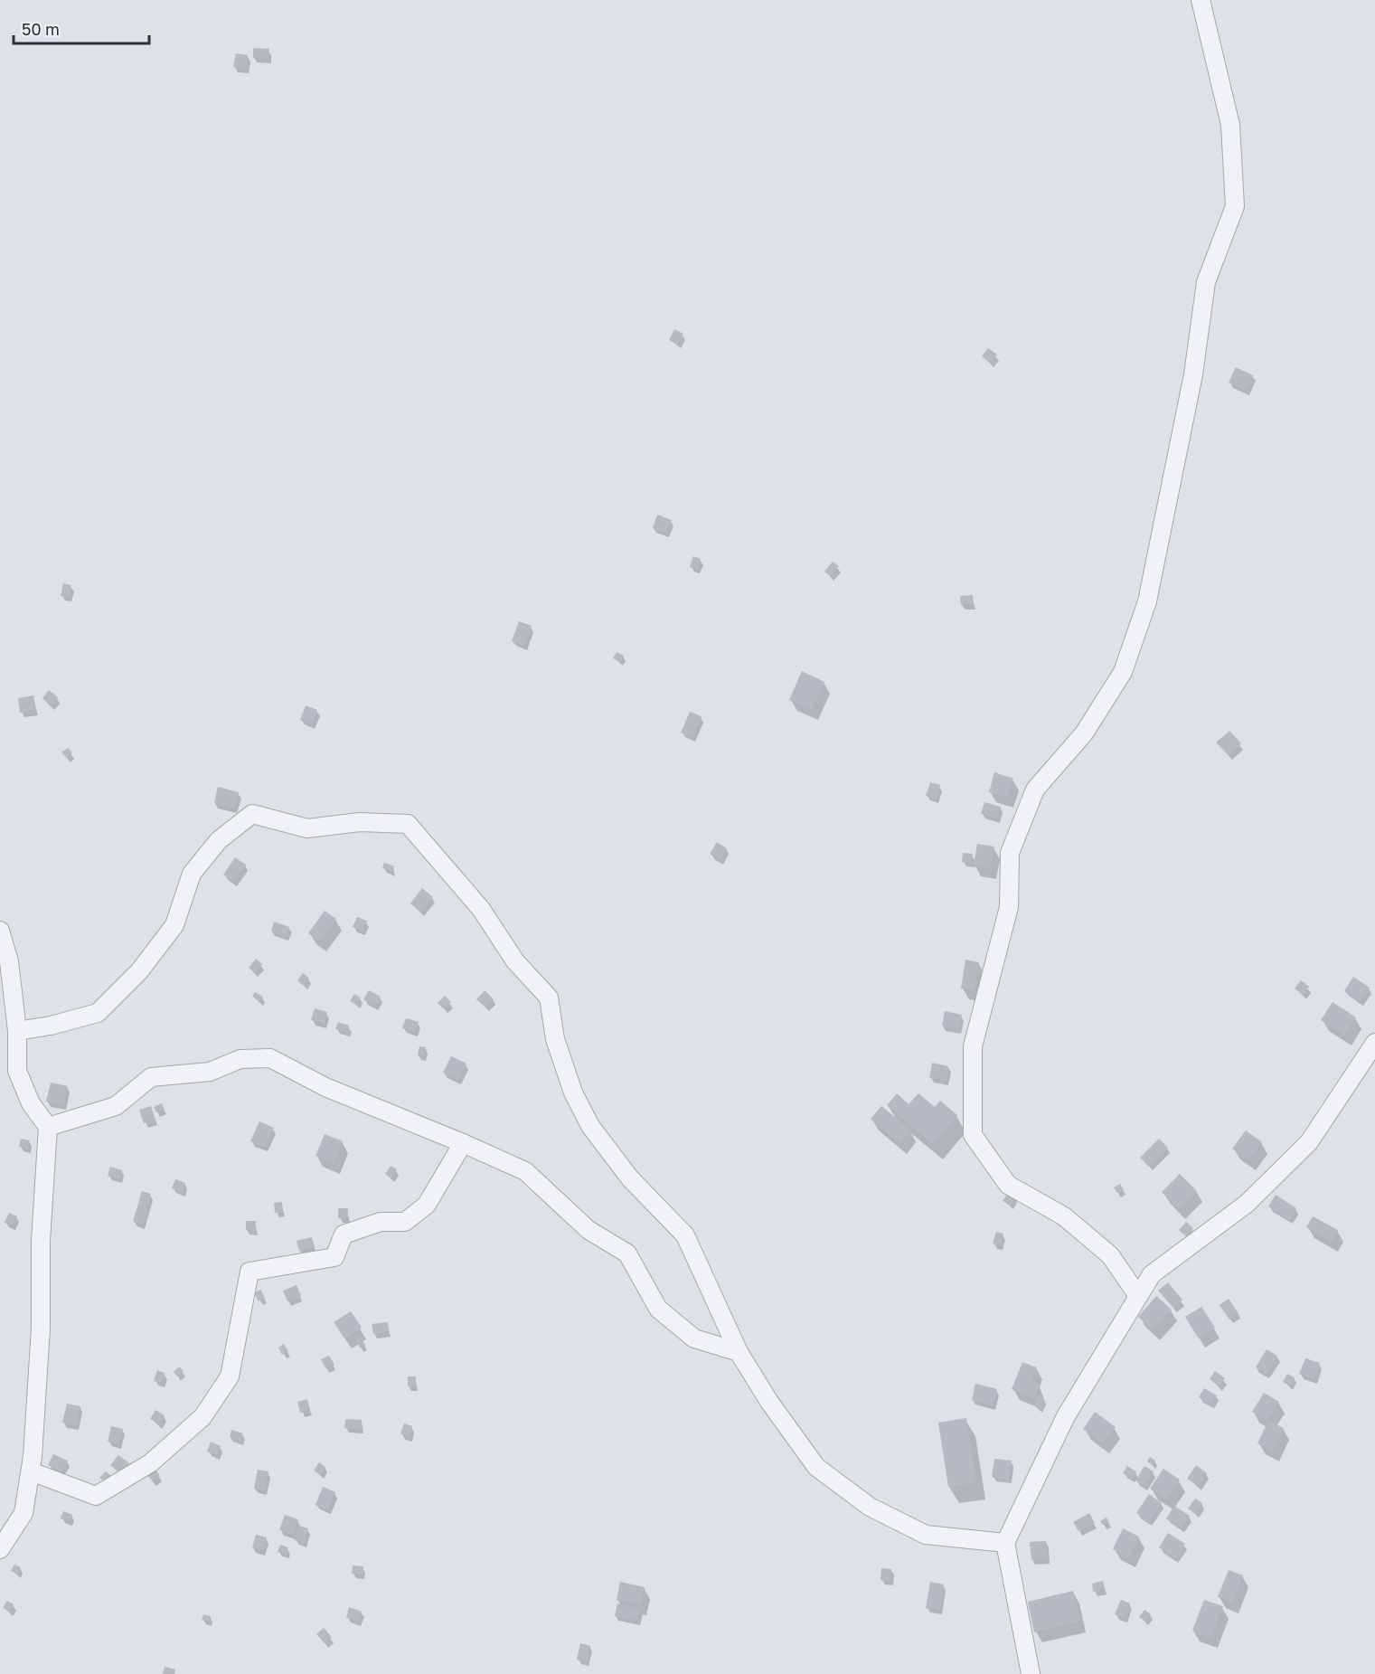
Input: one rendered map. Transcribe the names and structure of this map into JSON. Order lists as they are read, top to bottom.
{
  "scale_bar": "50 m"
}
